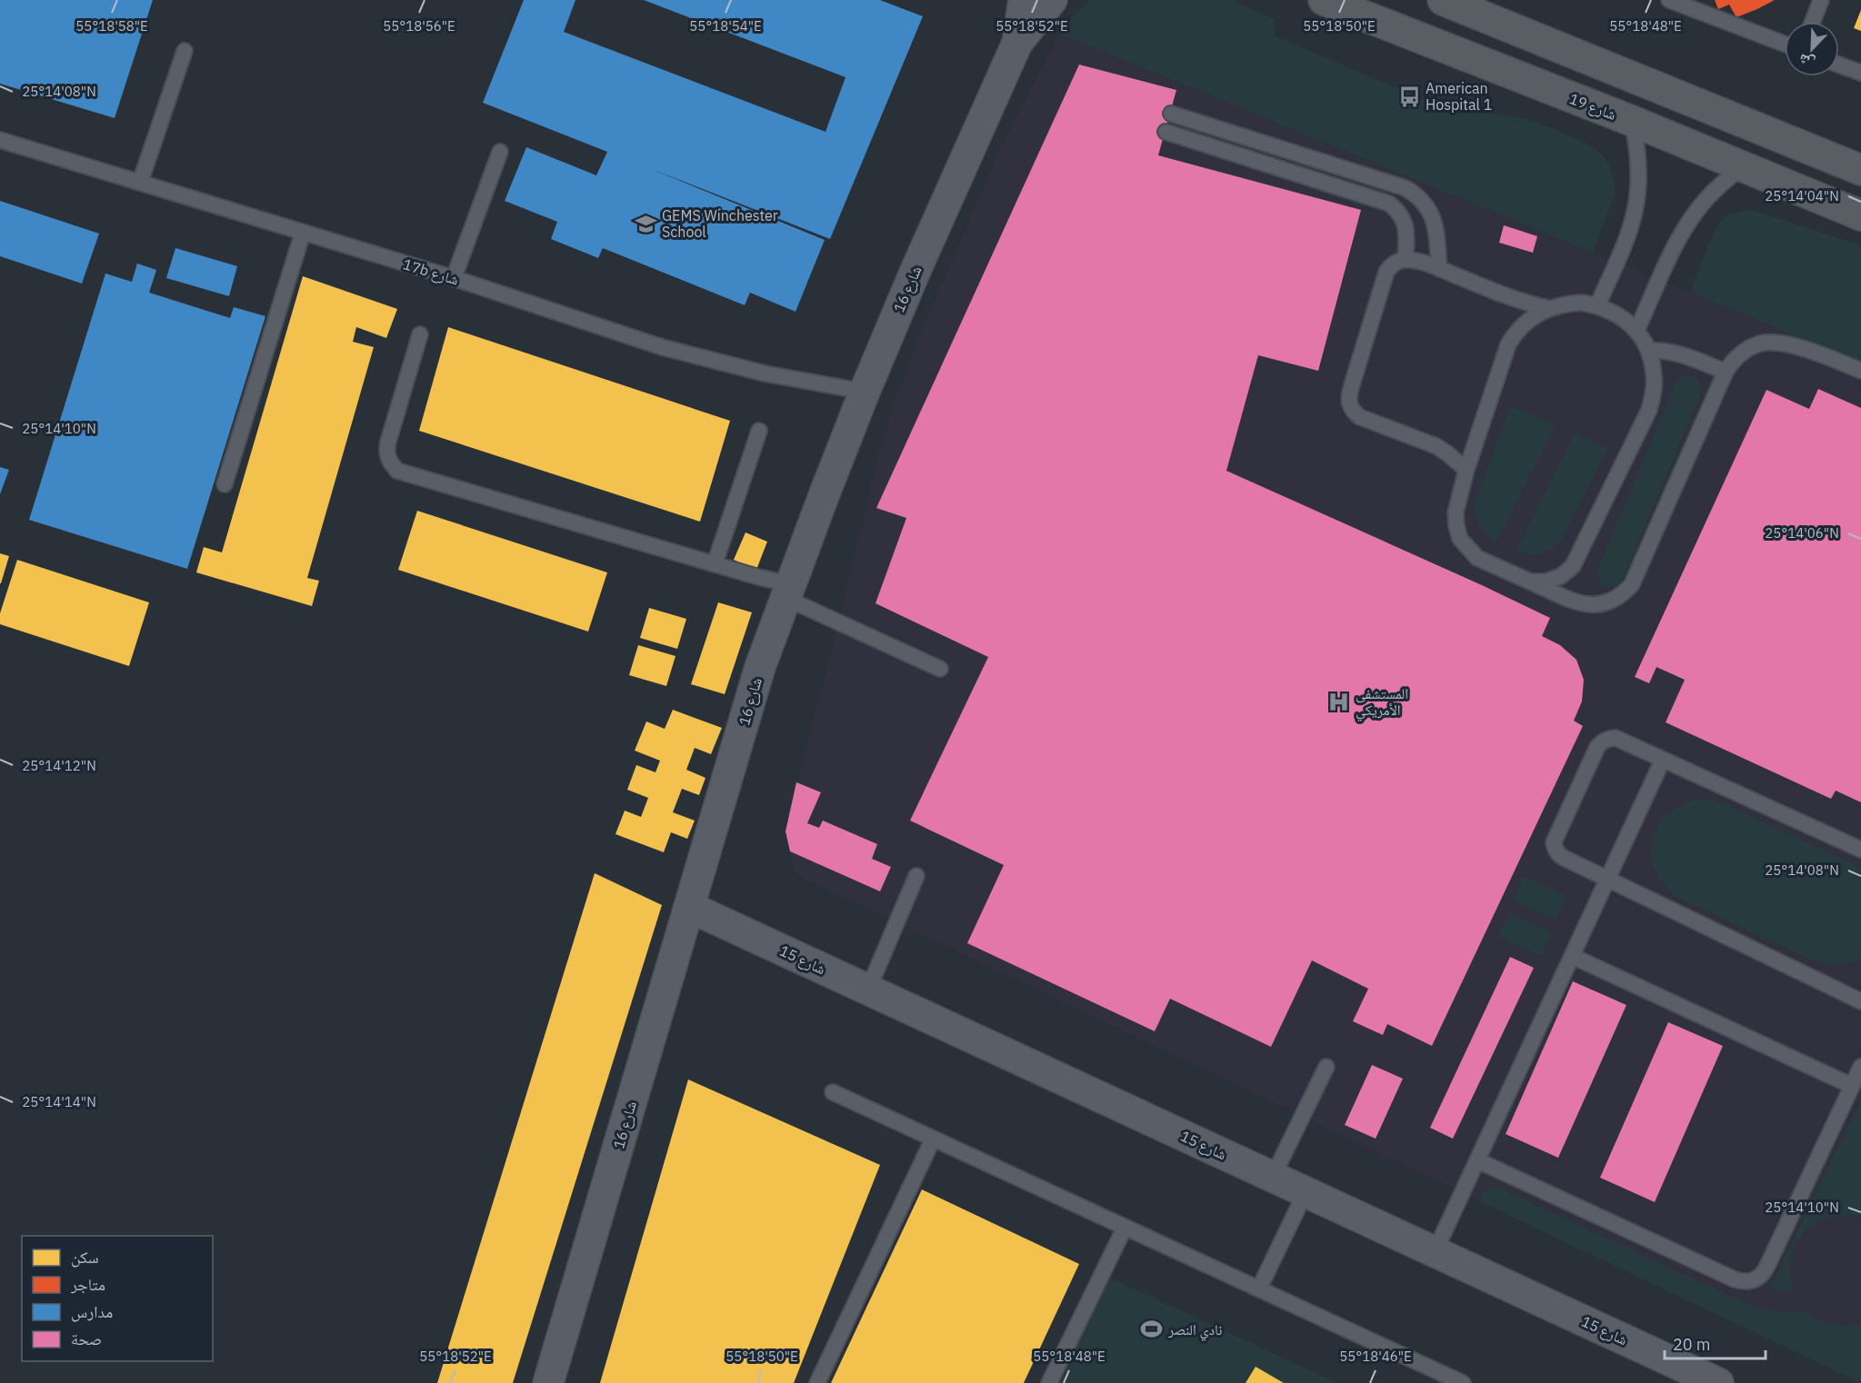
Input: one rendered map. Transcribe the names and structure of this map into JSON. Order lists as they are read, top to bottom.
{
  "streets": {
    "main road": ["شارع 19"],
    "street": ["شارع 16", "شارع 15"],
    "lane": ["17b شارع"]
  },
  "crossings": [
    ["17b شارع", "شارع 16"],
    ["شارع 16", "شارع 15"]
  ],
  "places": {
    "bus stop": ["American Hospital 1"],
    "school or university": ["GEMS Winchester School"],
    "hospital": ["المستشفى الأمريكي"],
    "sports": ["نادي النصر"]
  },
  "legend": [
    "سكن",
    "متاجر",
    "مدارس",
    "صحة"
  ],
  "scale_bar": "20 m",
  "north": "bottom left",
  "coordinates": [
    "55°18'58\"E",
    "55°18'56\"E",
    "55°18'54\"E",
    "55°18'52\"E",
    "55°18'50\"E",
    "55°18'48\"E",
    "25°14'08\"N",
    "25°14'04\"N",
    "25°14'10\"N",
    "25°14'06\"N",
    "25°14'12\"N",
    "25°14'14\"N",
    "55°18'46\"E"
  ]
}
